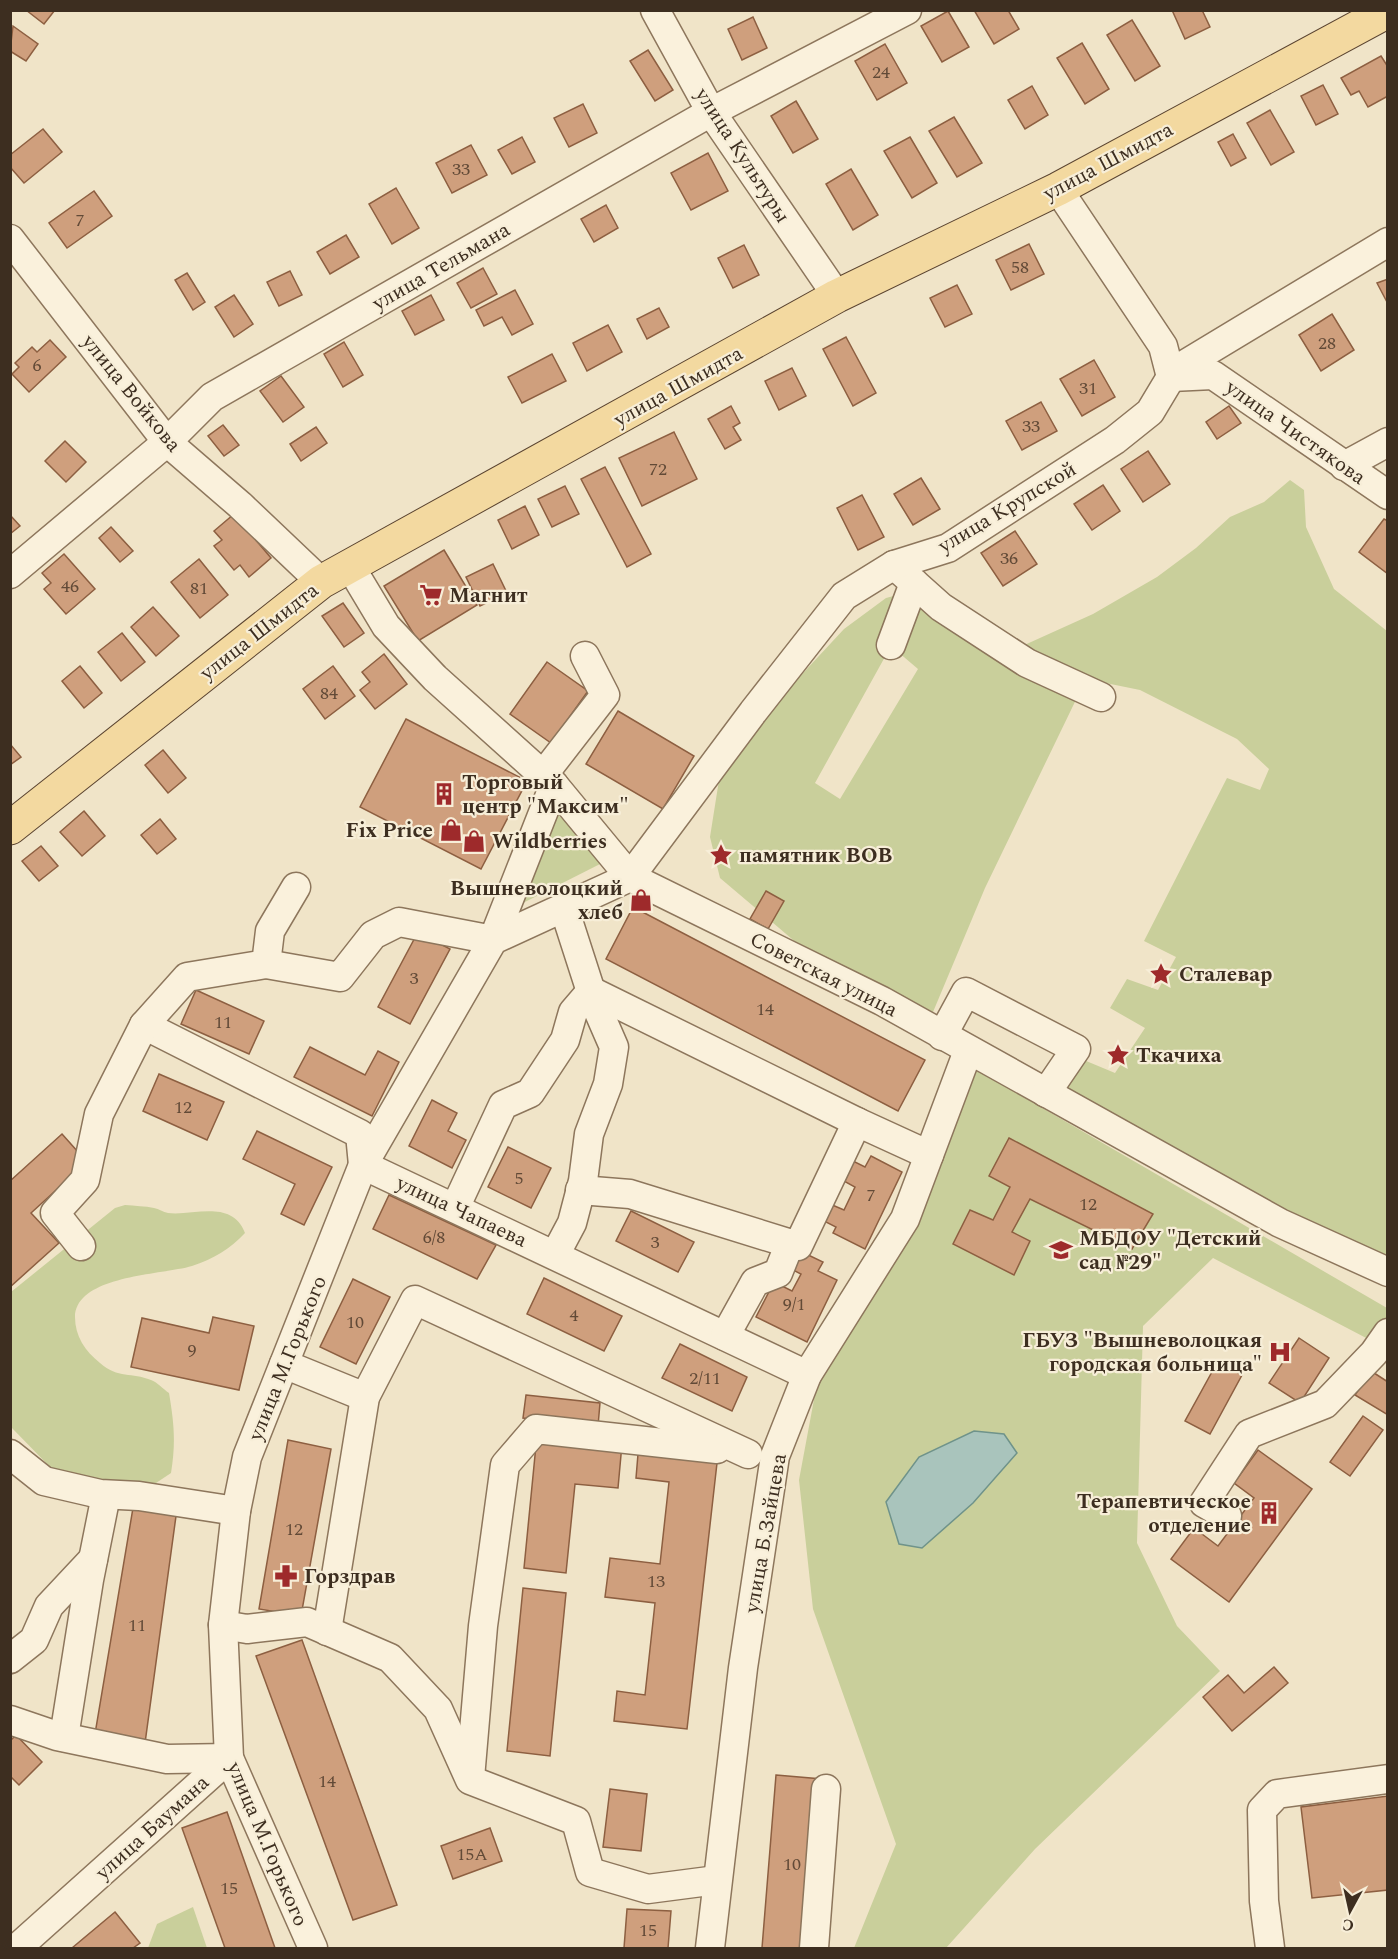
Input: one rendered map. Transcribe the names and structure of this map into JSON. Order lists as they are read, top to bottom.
{
  "streets": {
    "main road": ["улица Шмидта"],
    "street": [
      "улица Культуры",
      "улица Тельмана",
      "улица Войкова",
      "улица Чистякова",
      "улица Крупской",
      "Советская улица",
      "улица Чапаева",
      "улица М.Горького",
      "улица Б.Зайцева",
      "улица Баумана"
    ]
  },
  "crossings": [
    ["улица Культуры", "улица Шмидта"],
    ["улица Культуры", "улица Тельмана"],
    ["улица Шмидта", "улица Войкова"],
    ["улица Шмидта", "Советская улица"],
    ["улица Тельмана", "улица Войкова"],
    ["улица Чистякова", "улица Крупской"],
    ["улица Крупской", "Советская улица"],
    ["Советская улица", "улица М.Горького"],
    ["Советская улица", "улица Б.Зайцева"],
    ["улица Чапаева", "улица М.Горького"],
    ["улица Чапаева", "улица Б.Зайцева"],
    ["улица М.Горького", "улица Баумана"]
  ],
  "places": {
    "supermarket": ["Магнит"],
    "building": ["Торговый центр \"Максим\"", "Терапевтическое отделение"],
    "shop": ["Fix Price", "Wildberries", "Вышневолоцкий хлеб"],
    "place": ["памятник ВОВ", "Сталевар", "Ткачиха"],
    "school or university": ["МБДОУ \"Детский сад №29\""],
    "hospital": ["ГБУЗ \"Вышневолоцкая городская больница\""],
    "pharmacy": ["Горздрав"]
  },
  "house_numbers": [
    "24",
    "33",
    "7",
    "58",
    "28",
    "6",
    "31",
    "33",
    "72",
    "36",
    "46",
    "81",
    "84",
    "3",
    "14",
    "11",
    "12",
    "5",
    "7",
    "12",
    "6/8",
    "3",
    "9/1",
    "4",
    "10",
    "9",
    "2/11",
    "12",
    "13",
    "11",
    "14",
    "15А",
    "10",
    "15",
    "15"
  ],
  "north": "bottom"
}
